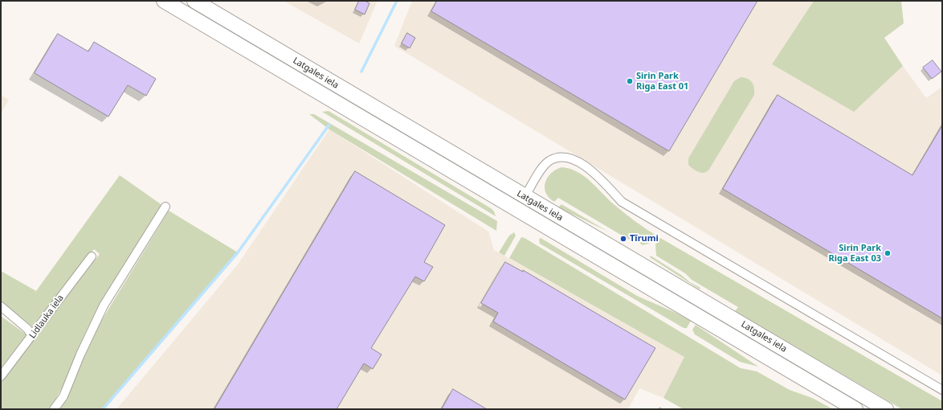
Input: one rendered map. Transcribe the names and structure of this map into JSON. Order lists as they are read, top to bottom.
{
  "streets": {
    "highway": ["Latgales iela"],
    "street": ["Lidlauka iela"]
  },
  "places": ["Sirin Park Riga East 01", "Tīrumi", "Sirin Park Riga East 03"]
}
